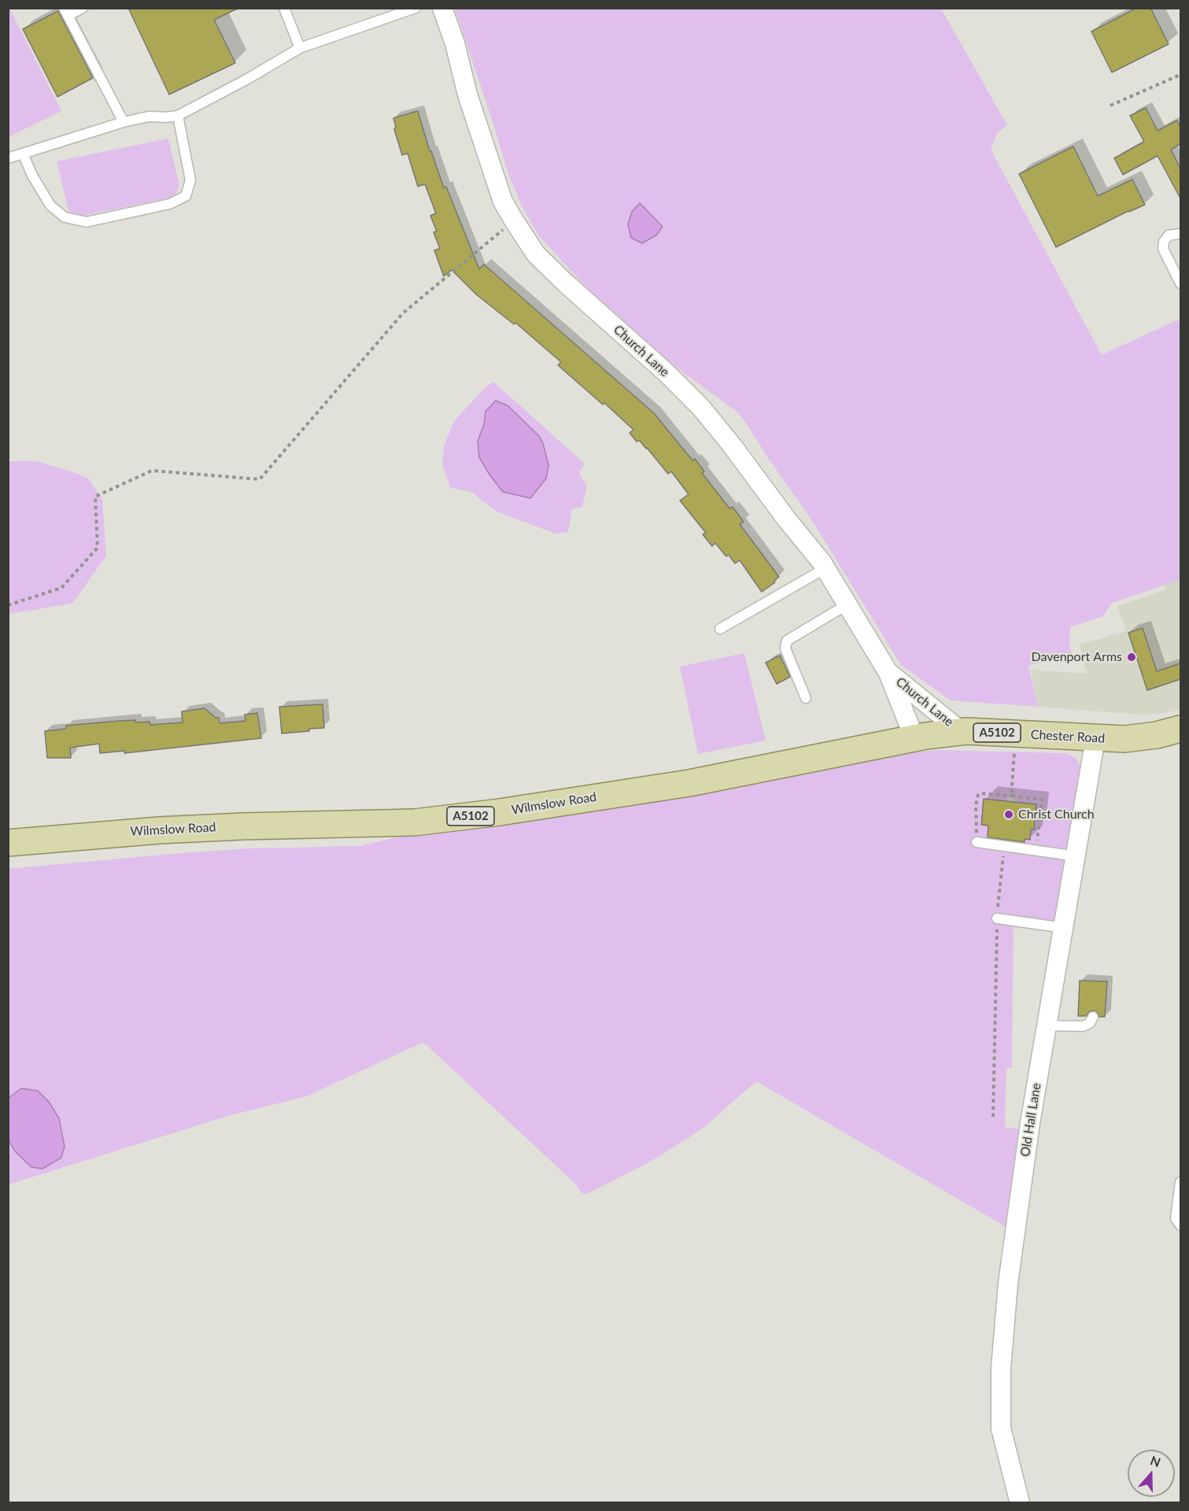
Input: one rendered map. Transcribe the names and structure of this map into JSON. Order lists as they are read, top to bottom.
{
  "streets": {
    "main road": ["A5102", "Chester Road", "Wilmslow Road"],
    "street": ["Church Lane", "Old Hall Lane"]
  },
  "crossings": [
    ["Church Lane", "Chester Road"],
    ["Church Lane", "Wilmslow Road"],
    ["Chester Road", "Wilmslow Road"],
    ["Chester Road", "Old Hall Lane"]
  ],
  "places": ["Davenport Arms", "Christ Church"],
  "north": "top"
}
